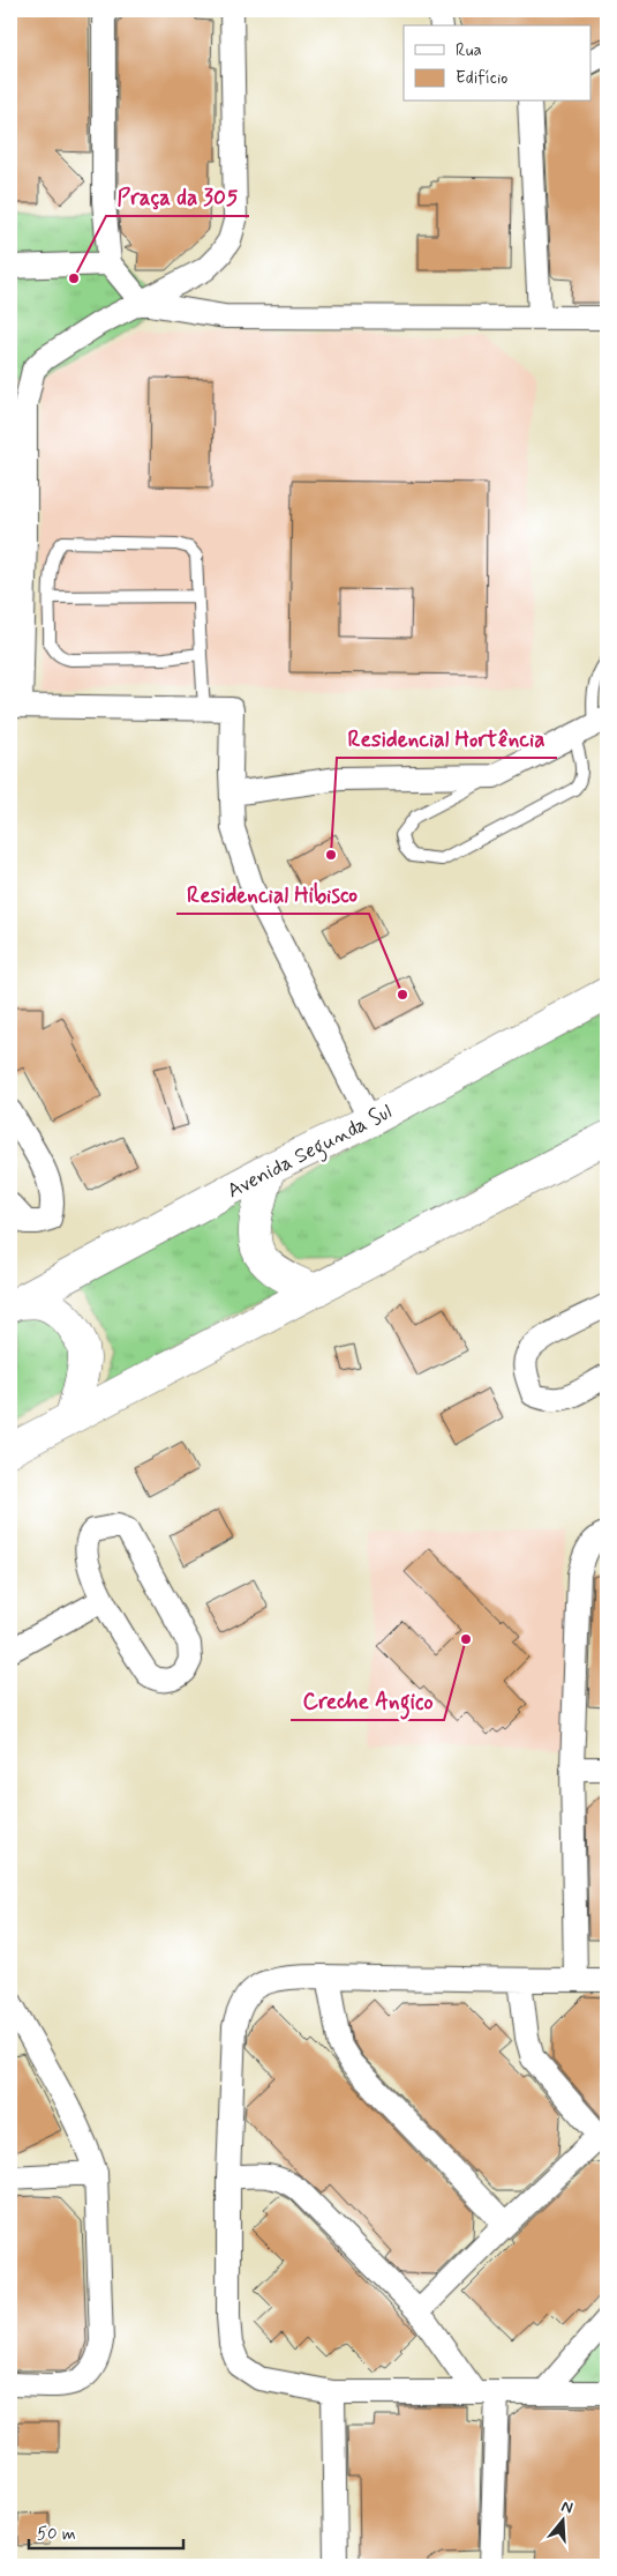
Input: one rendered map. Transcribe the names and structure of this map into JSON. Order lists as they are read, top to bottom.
{
  "streets": {
    "main road": ["Avenida Segunda Sul"]
  },
  "places": [
    "Praça da 305",
    "Residencial Hortência",
    "Residencial Hibisco",
    "Creche Angico"
  ],
  "legend": ["Rua", "Edifício"],
  "scale_bar": "50 m",
  "north": "top"
}
